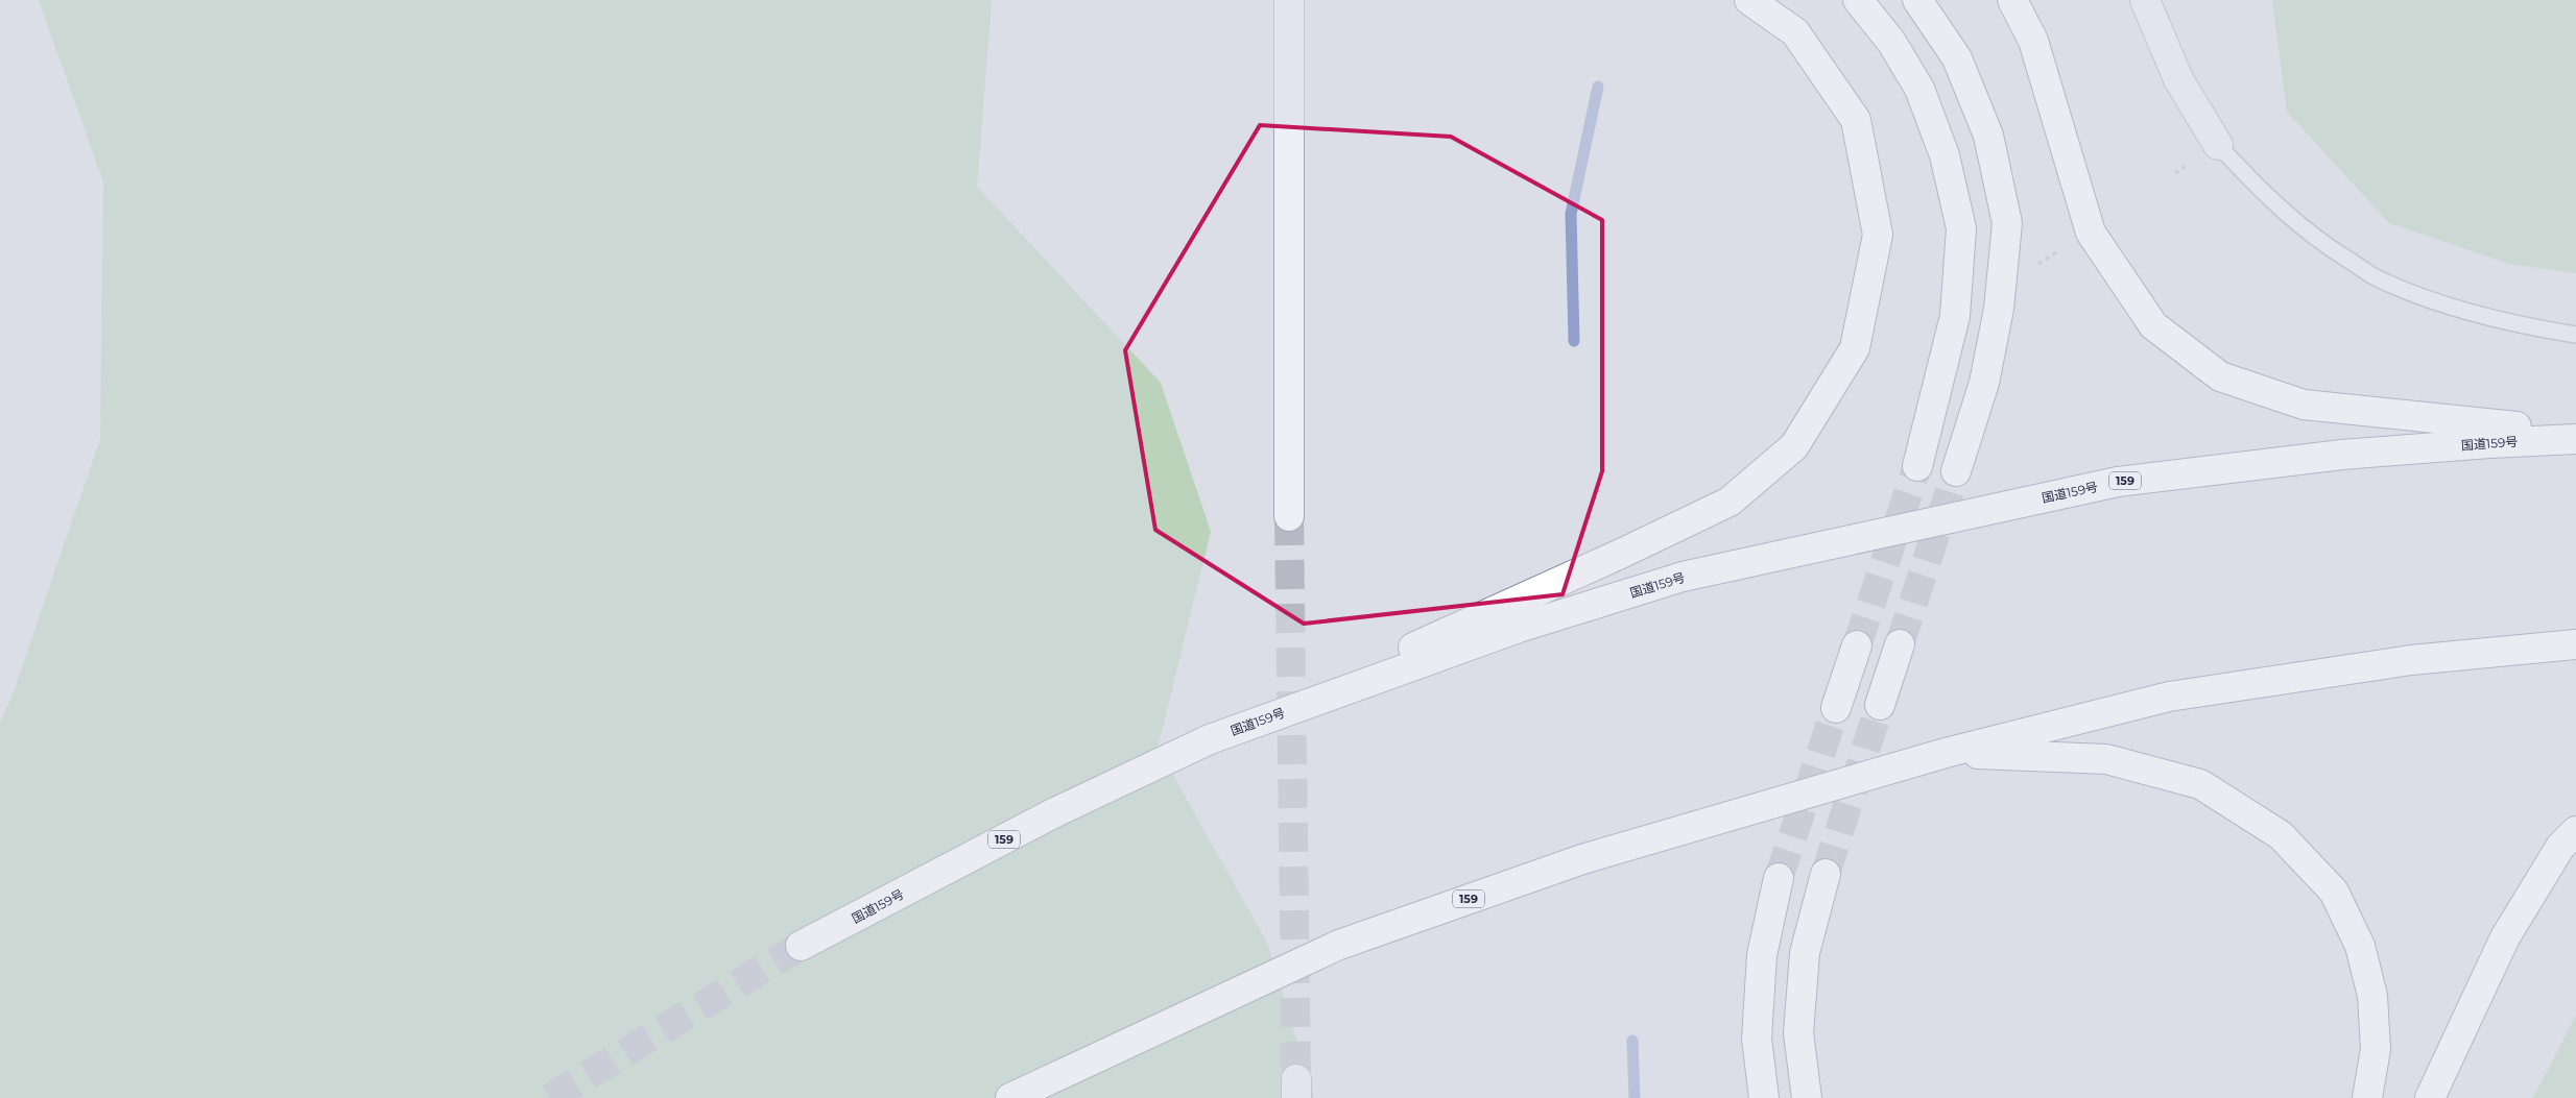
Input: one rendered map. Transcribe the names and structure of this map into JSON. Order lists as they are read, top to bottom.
{
  "streets": {
    "highway": ["国道159号", "159"]
  }
}
